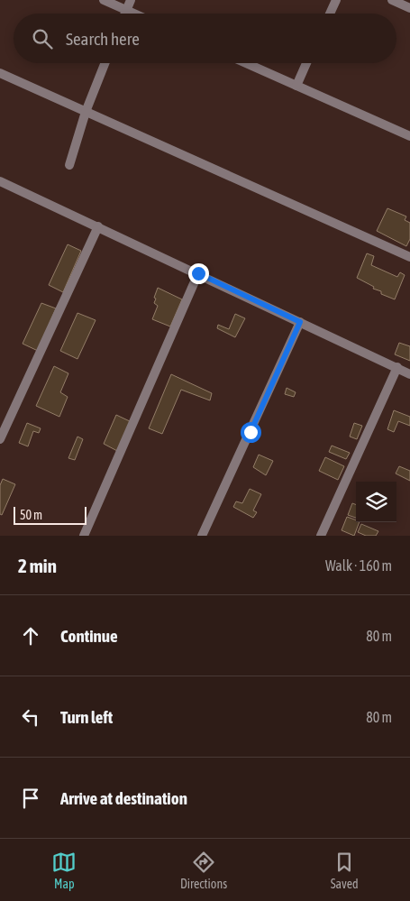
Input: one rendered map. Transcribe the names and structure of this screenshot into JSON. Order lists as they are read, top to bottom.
{
  "scale_bar": "50 m",
  "page": {
    "search": "Search here",
    "scale": "50 m",
    "heading": ["2 min", "Walk · 160 m"],
    "list": [
      ["Continue", "80 m"],
      ["Turn left", "80 m"],
      "Arrive at destination"
    ],
    "nav": ["Map", "Directions", "Saved"]
  }
}
